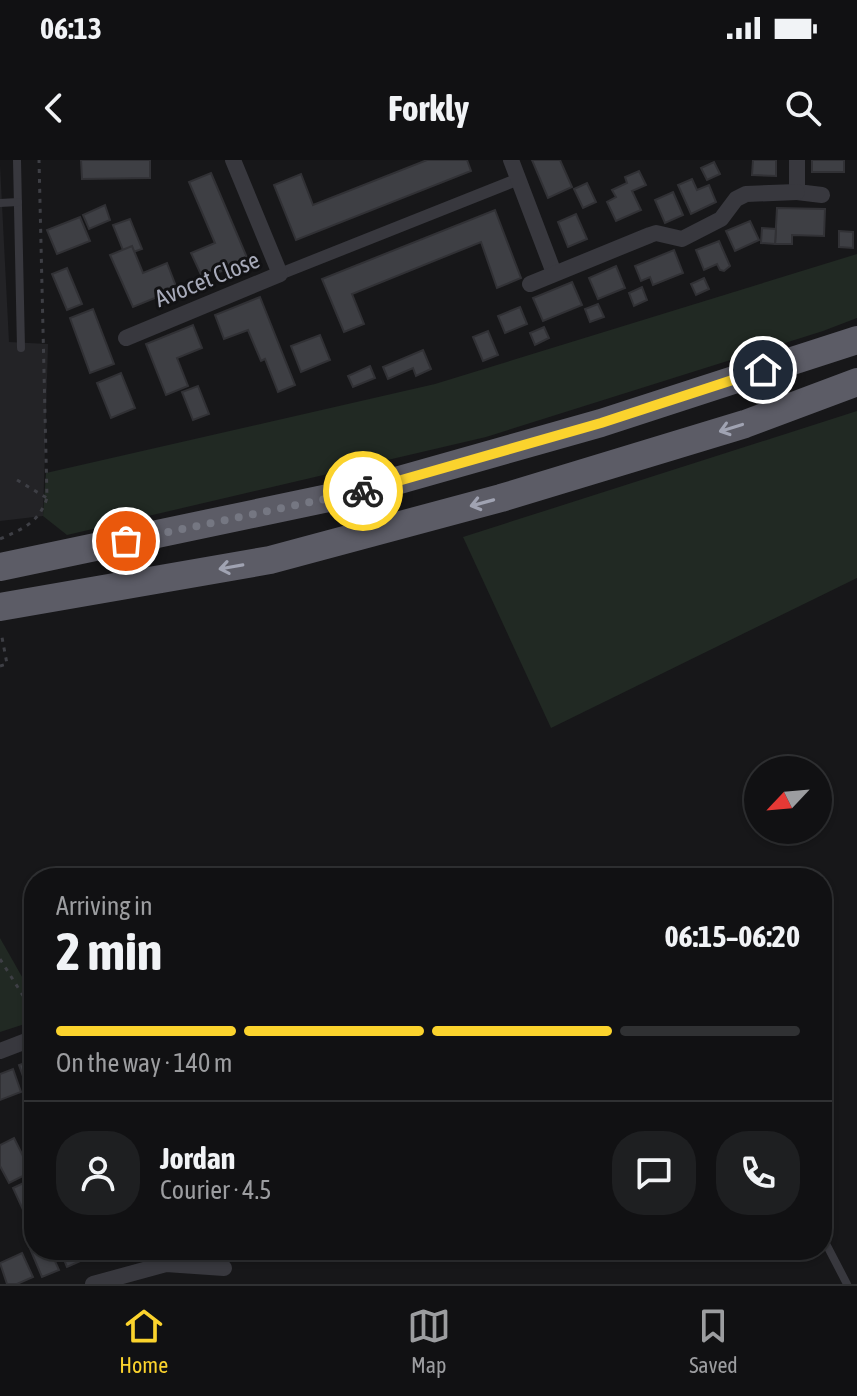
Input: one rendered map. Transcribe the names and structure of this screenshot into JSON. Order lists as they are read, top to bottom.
{
  "streets": {
    "street": ["Avocet Close"]
  },
  "north": "bottom left",
  "page": {
    "status": "06:13",
    "header": "Forkly",
    "heading": ["2 min", "Arriving in", "06:15–06:20"],
    "panel": ["Jordan", "Courier · 4.5"],
    "bar": "On the way · 140 m",
    "tabs": ["Home", "Map", "Saved"]
  }
}
